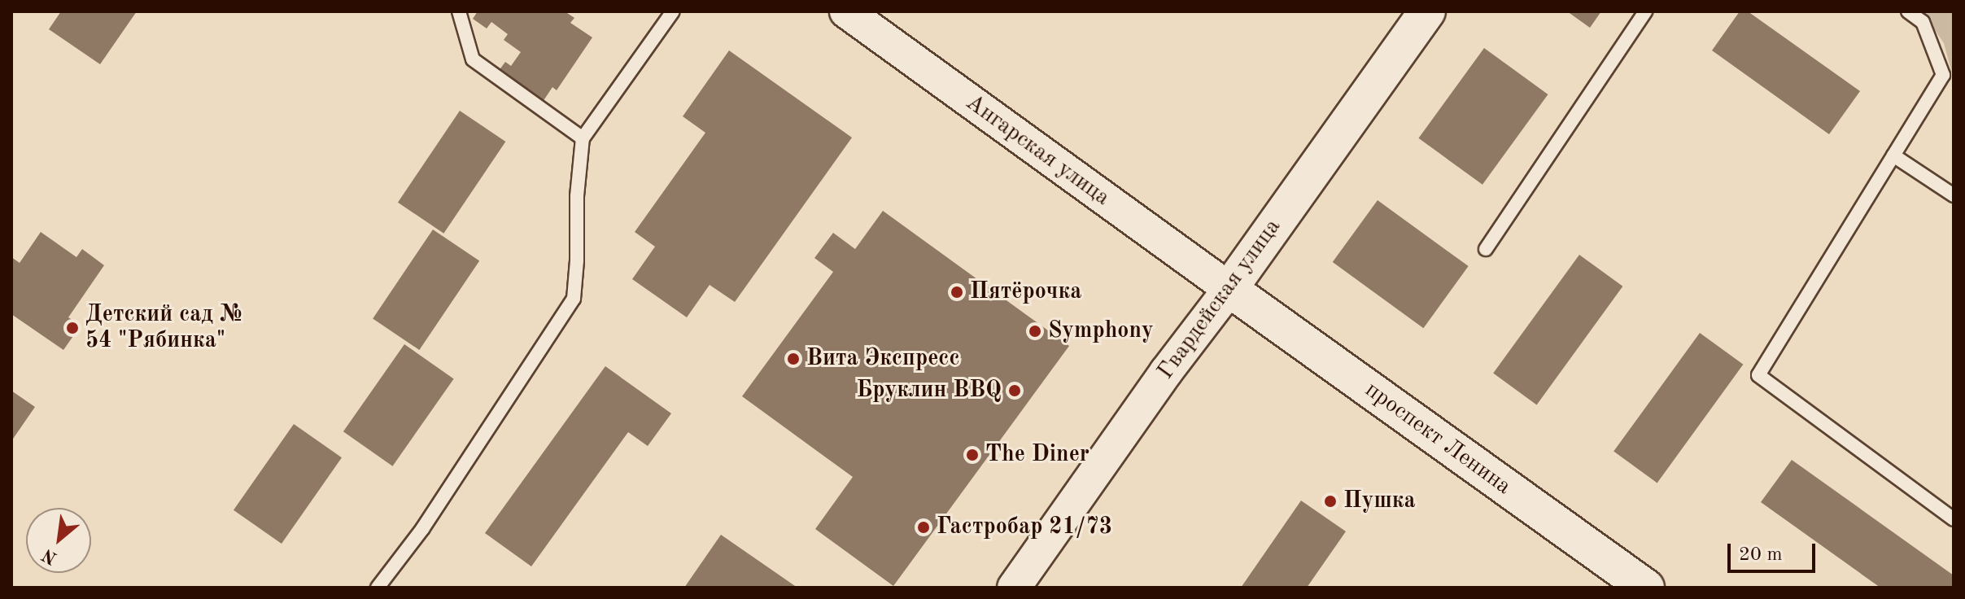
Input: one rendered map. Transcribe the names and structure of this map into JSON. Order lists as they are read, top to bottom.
{
  "streets": {
    "main road": ["Гвардейская улица", "проспект Ленина"],
    "street": ["Ангарская улица"]
  },
  "crossings": [
    ["Ангарская улица", "Гвардейская улица"],
    ["Ангарская улица", "проспект Ленина"],
    ["Гвардейская улица", "проспект Ленина"]
  ],
  "places": [
    "Пятёрочка",
    "Детский сад № 54 \"Рябинка\"",
    "Symphony",
    "Вита Экспресс",
    "Бруклин BBQ",
    "The Diner",
    "Пушка",
    "Гастробар 21/73"
  ],
  "scale_bar": "20 m",
  "north": "bottom left"
}
